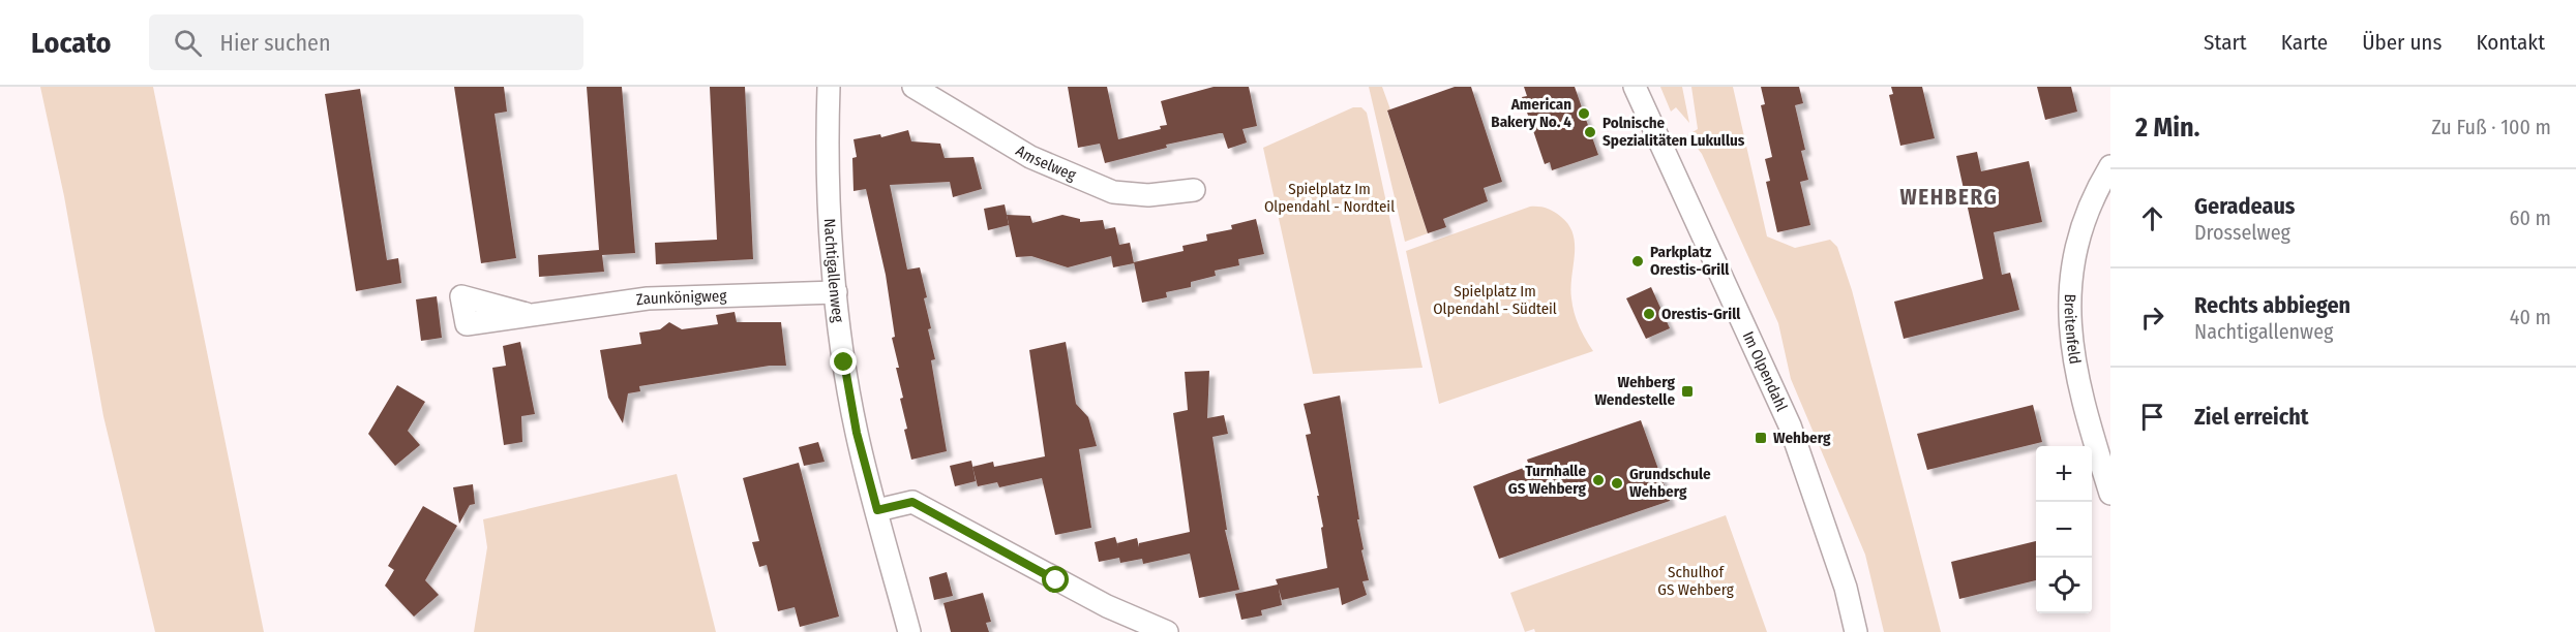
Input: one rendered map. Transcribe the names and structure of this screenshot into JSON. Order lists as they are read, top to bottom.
{
  "streets": {
    "street": [
      "Amselweg",
      "Nachtigallenweg",
      "Zaunkönigweg",
      "Breitenfeld",
      "Im Olpendahl"
    ]
  },
  "crossings": [
    ["Nachtigallenweg", "Zaunkönigweg"]
  ],
  "districts": ["WEHBERG"],
  "parks": ["Spielplatz Im Olpendahl - Nordteil", "Spielplatz Im Olpendahl - Südteil", "Schulhof GS Wehberg"],
  "places": {
    "other": [
      "American Bakery No. 4",
      "Polnische Spezialitäten Lukullus",
      "Parkplatz Orestis-Grill",
      "Orestis-Grill",
      "Turnhalle GS Wehberg",
      "Grundschule Wehberg"
    ],
    "transit": ["Wehberg Wendestelle", "Wehberg"]
  },
  "page": {
    "header": "Locato",
    "search": "Hier suchen",
    "nav": [
      "Start",
      "Karte",
      "Über uns",
      "Kontakt"
    ],
    "heading": ["2 Min.", "Zu Fuß · 100 m"],
    "list": [
      ["Geradeaus", "Drosselweg", "60 m"],
      ["Rechts abbiegen", "Nachtigallenweg", "40 m"],
      "Ziel erreicht"
    ],
    "map_buttons": ["+", "−"]
  }
}
